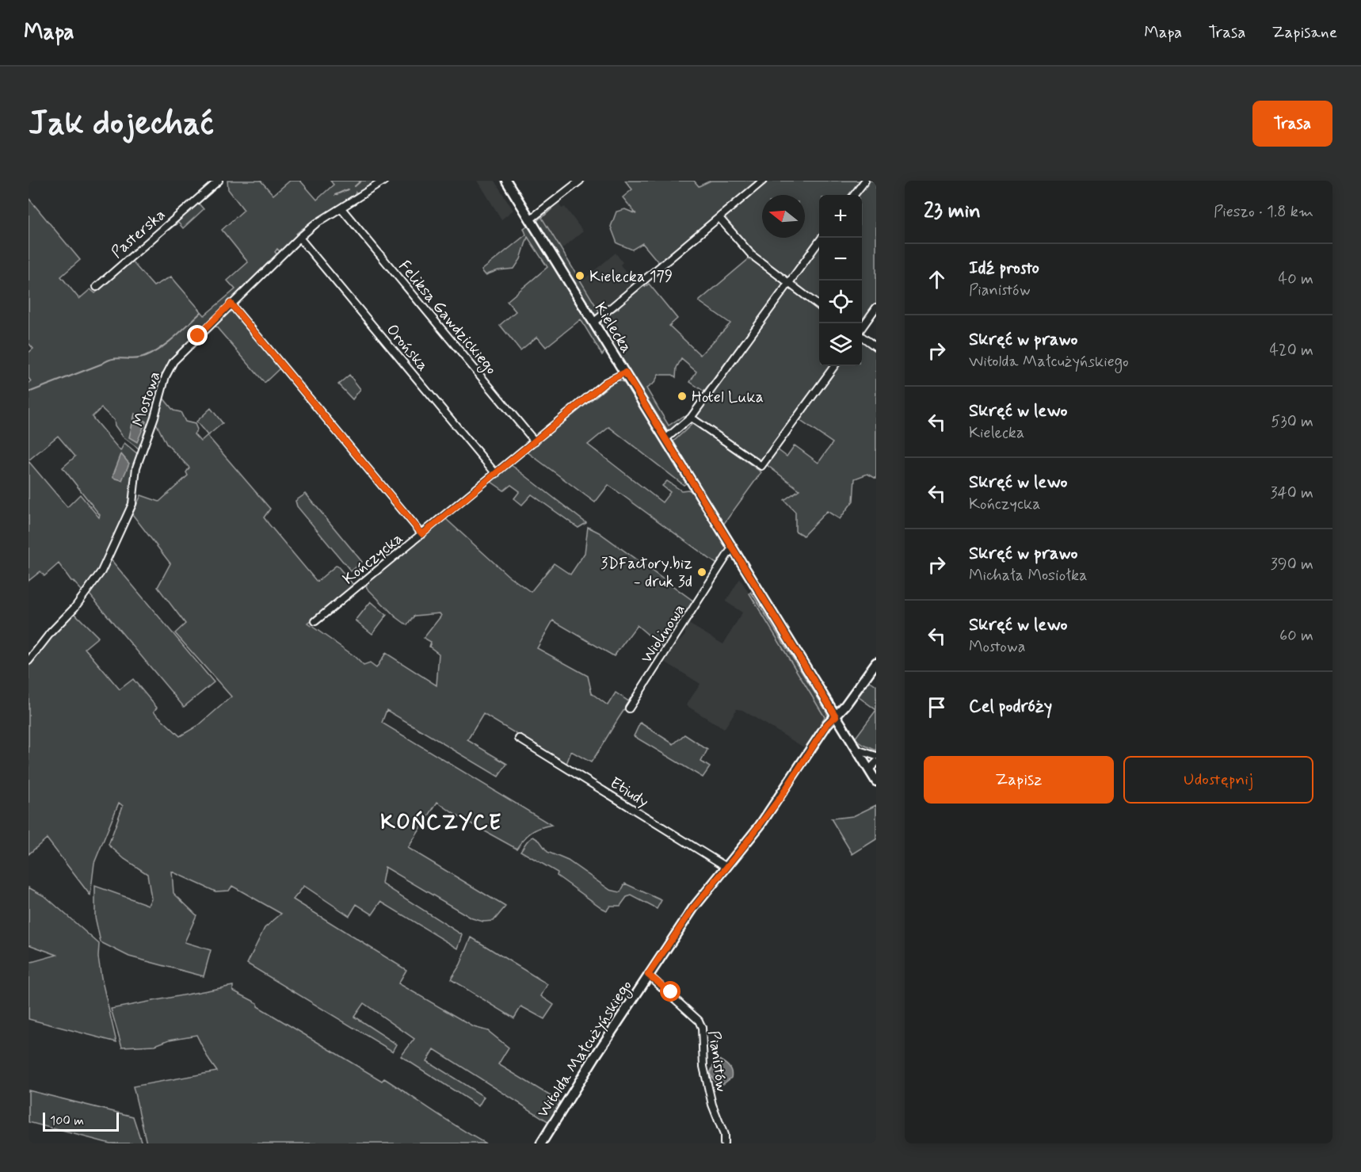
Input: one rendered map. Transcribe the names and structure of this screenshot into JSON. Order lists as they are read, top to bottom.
{
  "streets": {
    "main road": ["Kielecka", "Witolda Małcużyńskiego"],
    "street": [
      "Pasterska",
      "Feliksa Gawdzickiego",
      "Orońska",
      "Mostowa",
      "Kończycka",
      "Wiolinowa",
      "Etiudy",
      "Pianistów"
    ]
  },
  "crossings": [
    ["Feliksa Gawdzickiego", "Mostowa"],
    ["Feliksa Gawdzickiego", "Kończycka"],
    ["Kielecka", "Kończycka"],
    ["Kielecka", "Wiolinowa"],
    ["Kielecka", "Witolda Małcużyńskiego"],
    ["Orońska", "Mostowa"],
    ["Orońska", "Kończycka"],
    ["Etiudy", "Witolda Małcużyńskiego"],
    ["Witolda Małcużyńskiego", "Pianistów"]
  ],
  "districts": ["KOŃCZYCE"],
  "places": ["Kielecka 179", "Hotel Luka", "3DFactory.biz - druk 3d"],
  "scale_bar": "100 m",
  "north": "left",
  "page": {
    "header": "Mapa",
    "nav": ["Mapa", "Trasa", "Zapisane"],
    "buttons": [
      "Trasa",
      ["Zapisz", "Udostępnij"]
    ],
    "title": "Jak dojechać",
    "heading": ["23 min", "Pieszo · 1.8 km"],
    "map_buttons": ["+", "−"],
    "list": [
      ["Idź prosto", "Pianistów", "40 m"],
      ["Skręć w prawo", "Witolda Małcużyńskiego", "420 m"],
      ["Skręć w lewo", "Kielecka", "530 m"],
      ["Skręć w lewo", "Kończycka", "340 m"],
      ["Skręć w prawo", "Michała Mosiołka", "390 m"],
      ["Skręć w lewo", "Mostowa", "60 m"],
      "Cel podróży"
    ],
    "scale": "100 m"
  }
}
